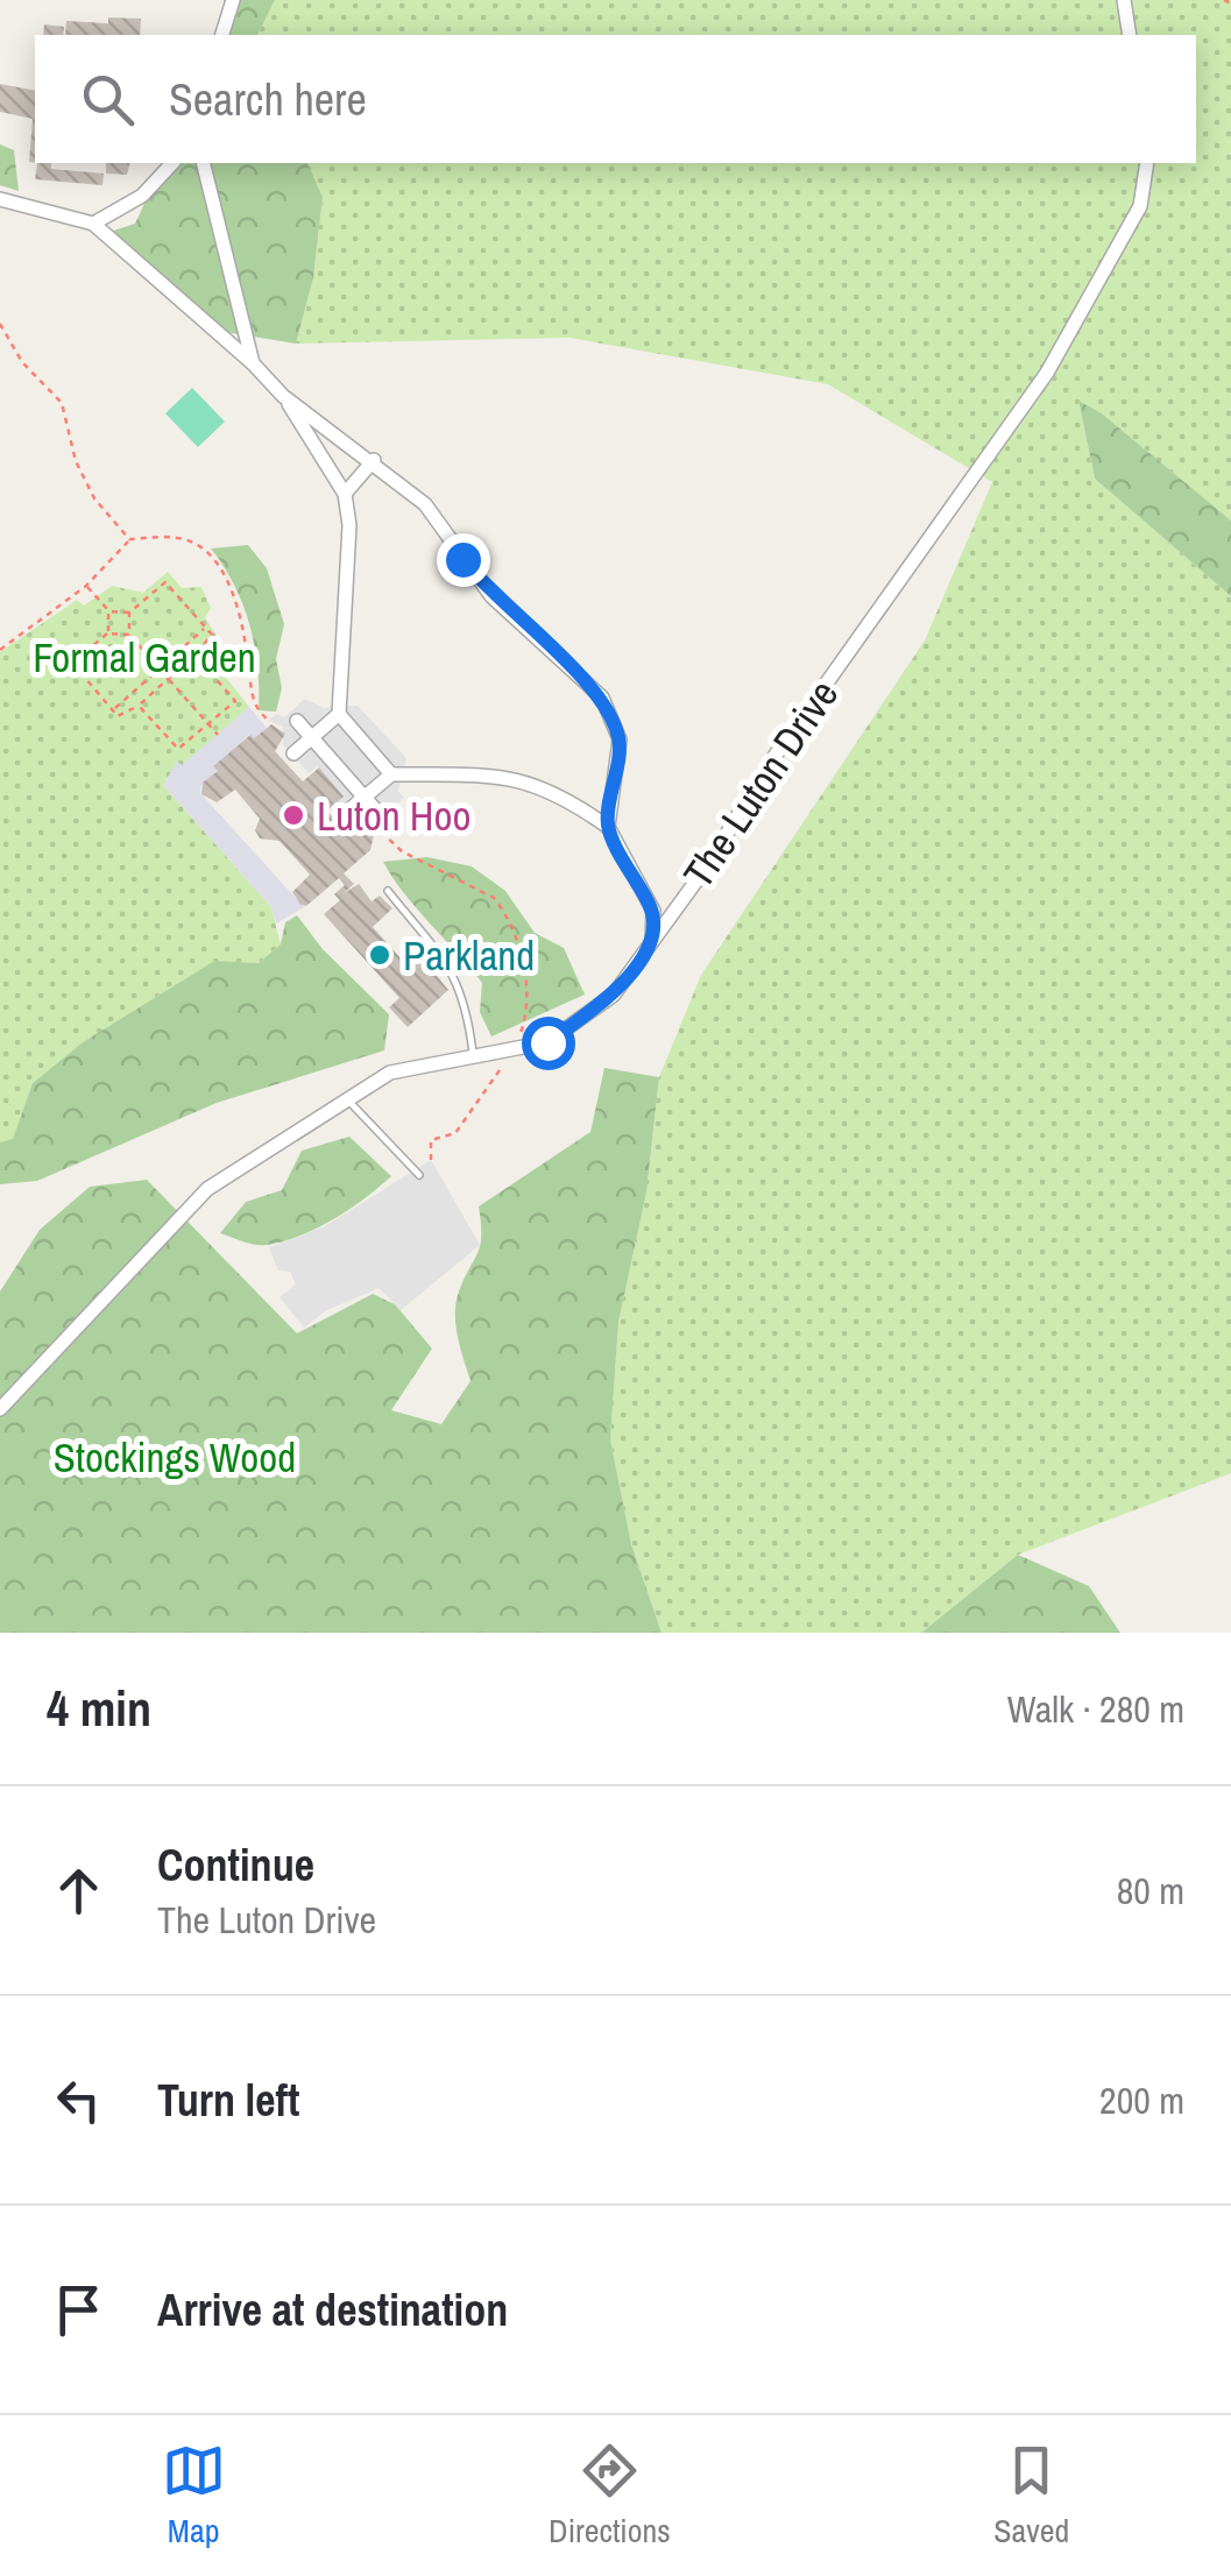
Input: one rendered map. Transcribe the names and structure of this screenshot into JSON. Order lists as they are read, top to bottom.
{
  "streets": {
    "street": ["The Luton Drive"]
  },
  "parks": ["Formal Garden", "Stockings Wood"],
  "places": ["Luton Hoo", "Parkland"],
  "page": {
    "search": "Search here",
    "heading": ["4 min", "Walk · 280 m"],
    "list": [
      ["Continue", "The Luton Drive", "80 m"],
      ["Turn left", "200 m"],
      "Arrive at destination"
    ],
    "nav": ["Map", "Directions", "Saved"]
  }
}
